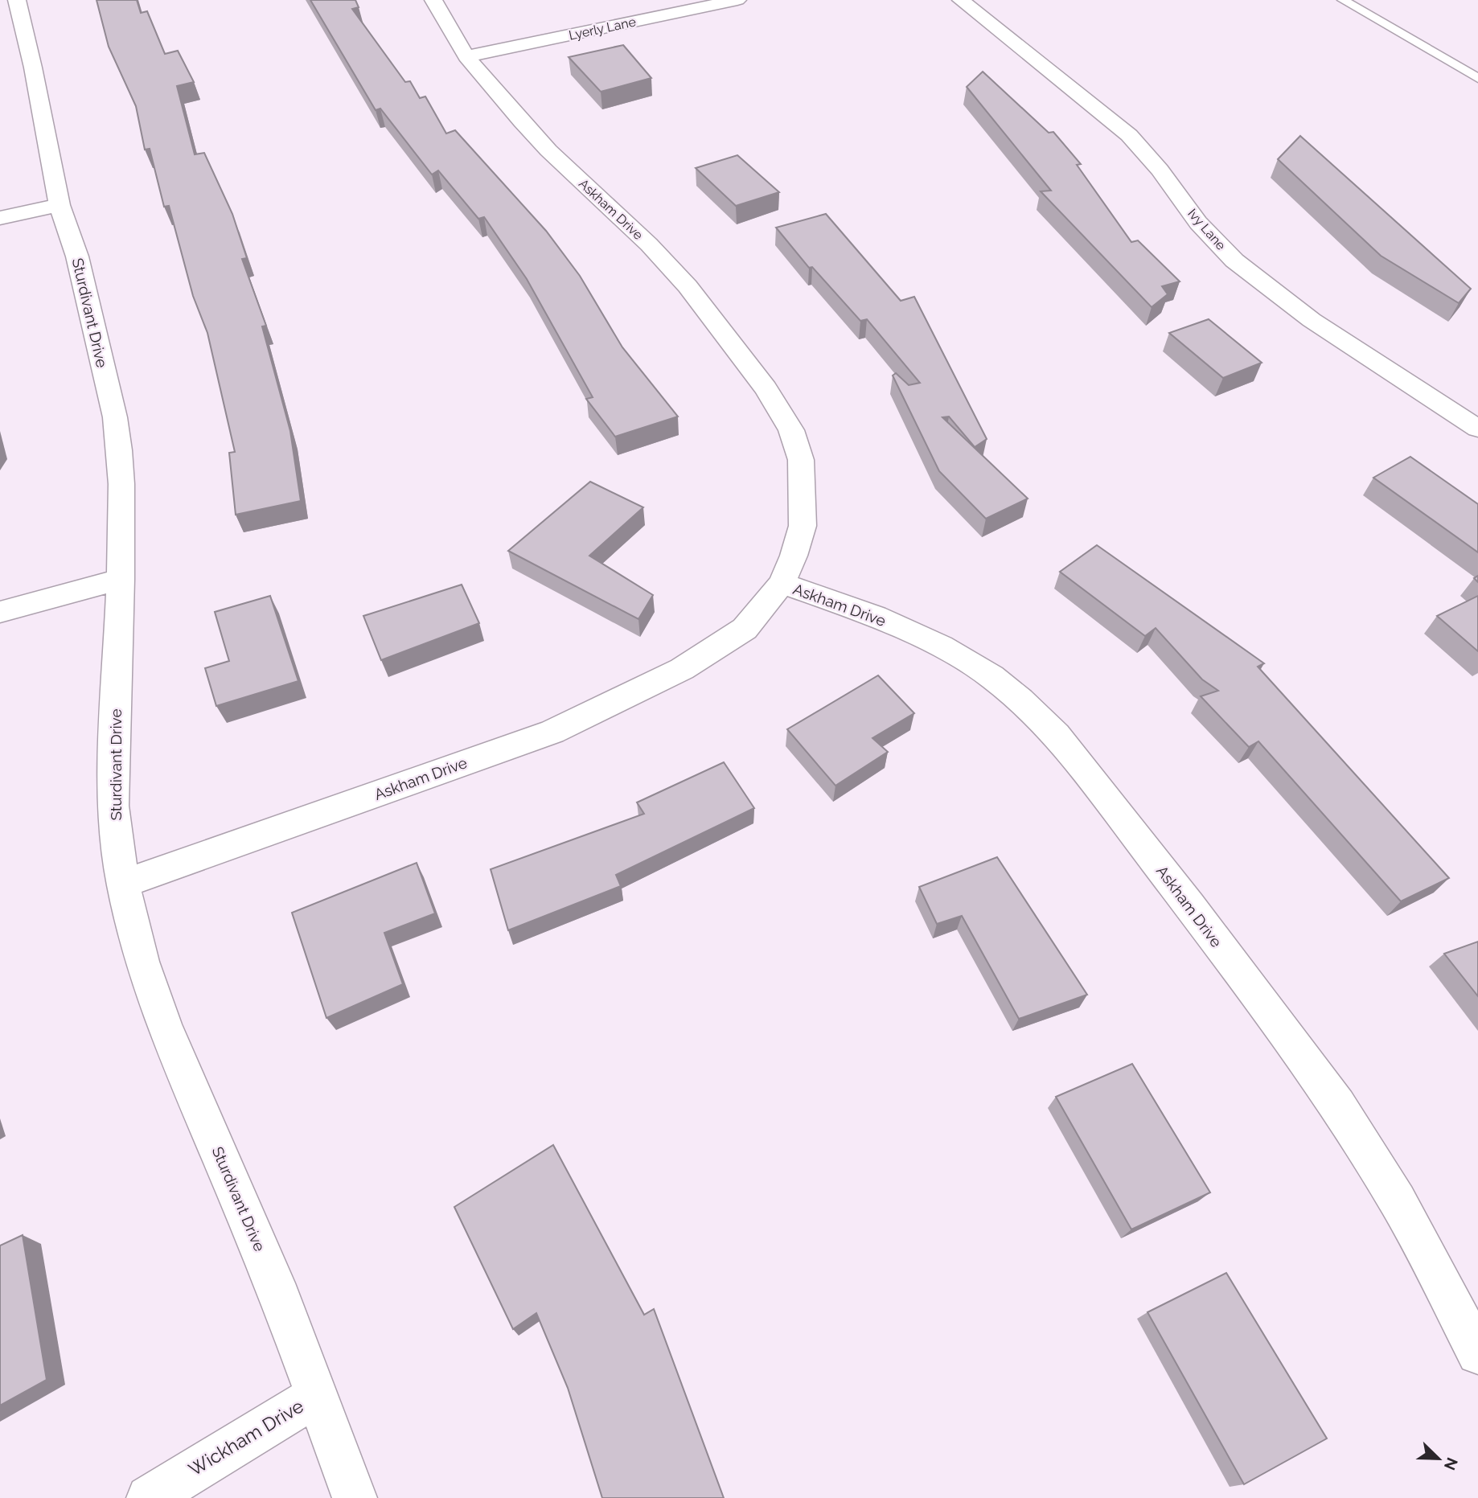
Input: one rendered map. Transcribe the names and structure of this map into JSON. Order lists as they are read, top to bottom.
{
  "streets": {
    "street": [
      "Lyerly Lane",
      "Askham Drive",
      "Ivy Lane",
      "Sturdivant Drive",
      "Wickham Drive"
    ]
  },
  "crossings": [
    ["Lyerly Lane", "Askham Drive"],
    ["Askham Drive", "Sturdivant Drive"],
    ["Sturdivant Drive", "Wickham Drive"]
  ],
  "north": "bottom right"
}
